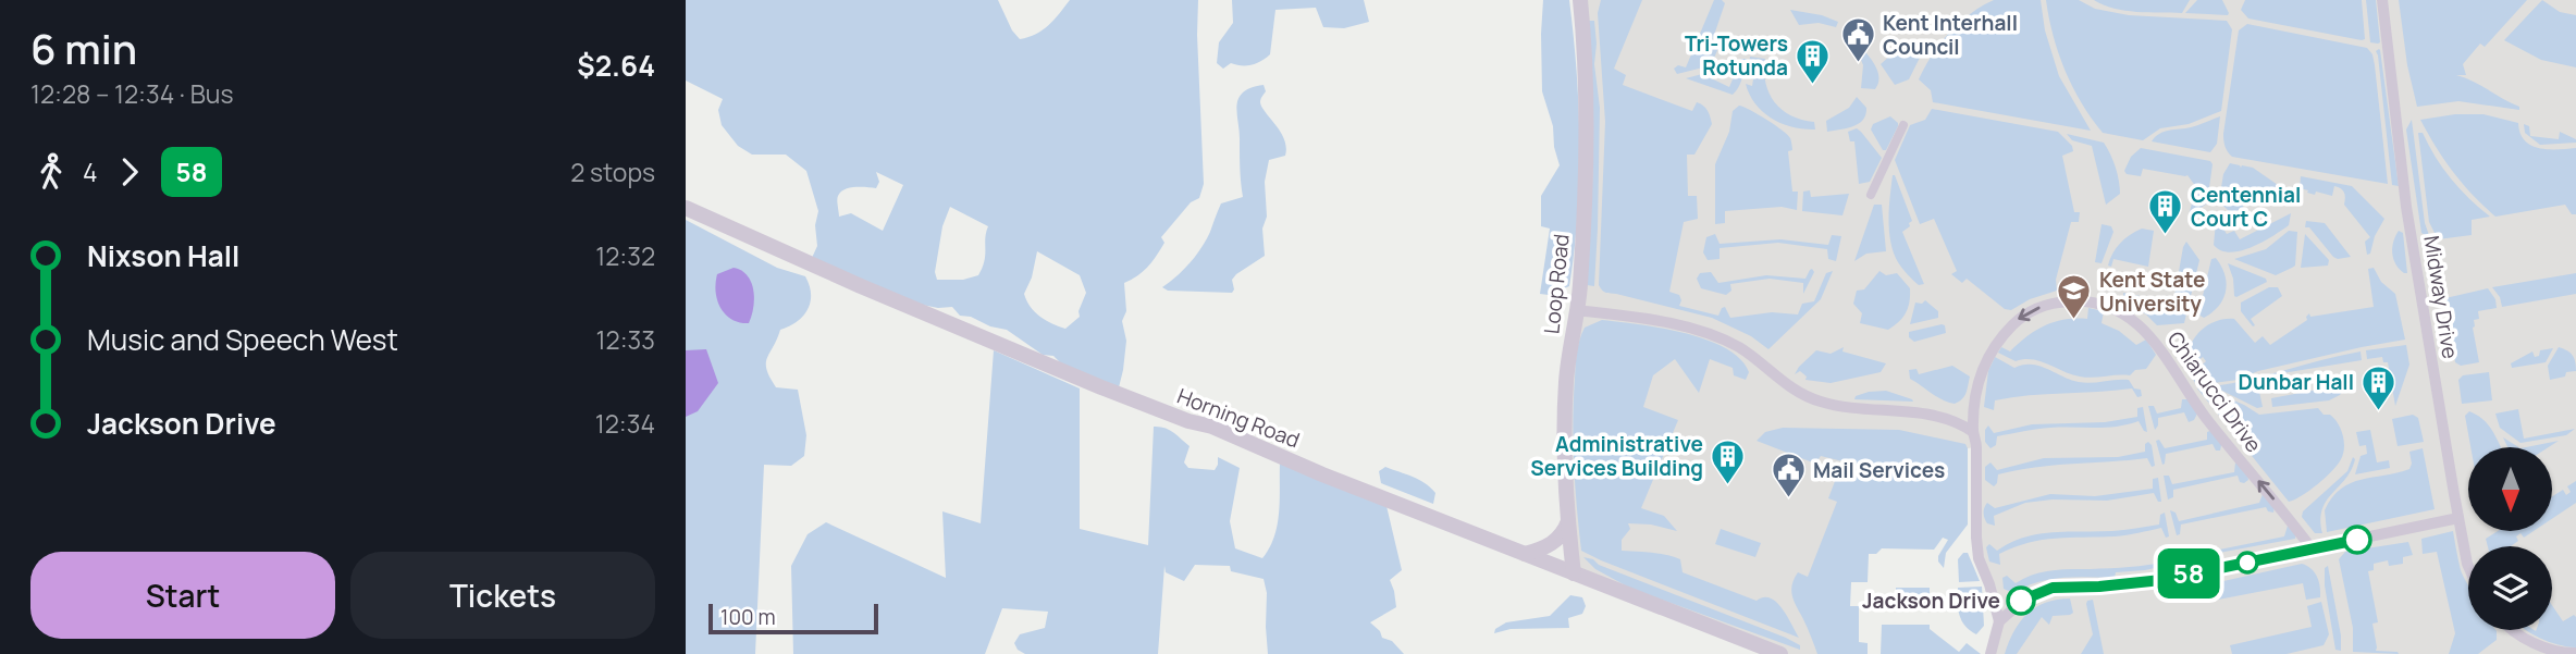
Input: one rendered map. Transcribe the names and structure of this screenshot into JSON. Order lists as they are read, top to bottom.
{
  "streets": {
    "street": [
      "Loop Road",
      "Midway Drive",
      "Chiarucci Drive",
      "Horning Road"
    ]
  },
  "crossings": [
    ["Loop Road", "Horning Road"]
  ],
  "places": {
    "public building": ["Kent Interhall Council", "Mail Services"],
    "building": [
      "Tri-Towers Rotunda",
      "Centennial Court C",
      "Dunbar Hall",
      "Administrative Services Building"
    ],
    "school or university": ["Kent State University"],
    "other": ["Jackson Drive"]
  },
  "lines": ["bus line 58"],
  "scale_bar": "100 m",
  "north": "bottom",
  "page": {
    "heading": ["6 min", "12:28 – 12:34 · Bus", "$2.64"],
    "on_map": "58",
    "legs": ["4", "58", "2 stops"],
    "list": [
      {
        "name": "Nixson Hall",
        "value": "12:32"
      },
      {
        "name": "Music and Speech West",
        "value": "12:33"
      },
      {
        "name": "Jackson Drive",
        "value": "12:34"
      }
    ],
    "buttons": ["Start", "Tickets"],
    "scale": "100 m"
  }
}
